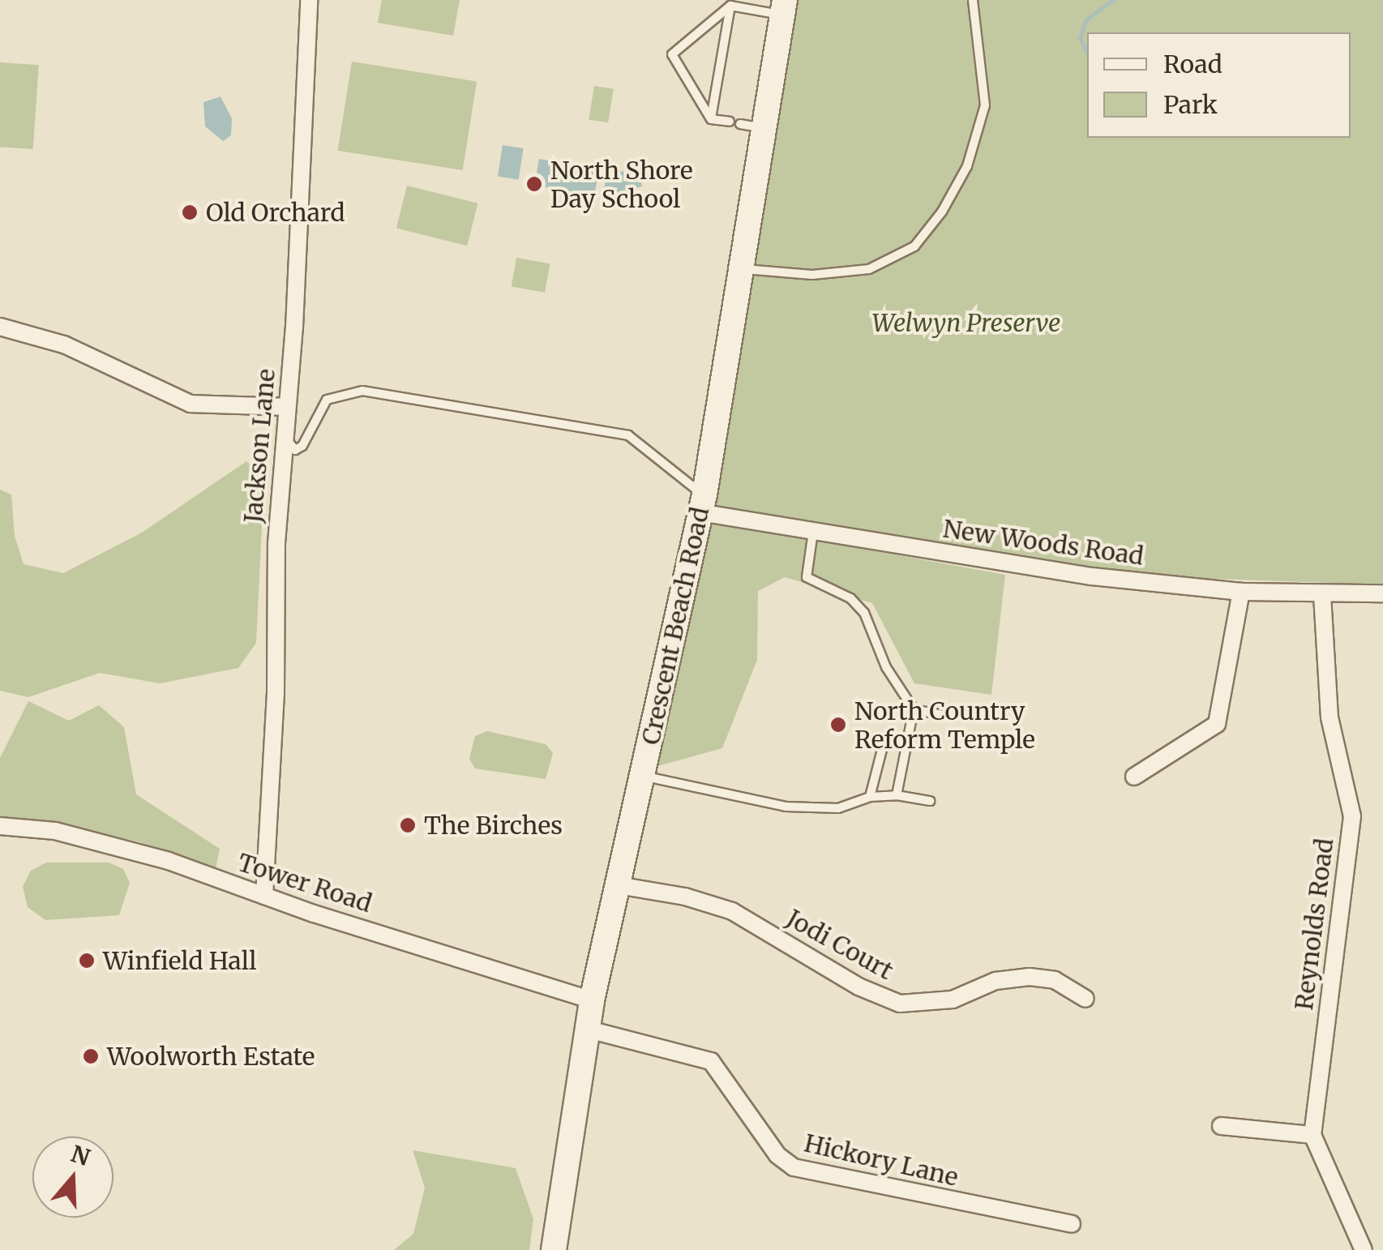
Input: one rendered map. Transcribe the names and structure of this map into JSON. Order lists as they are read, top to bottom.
{
  "streets": {
    "street": [
      "Jackson Lane",
      "New Woods Road",
      "Crescent Beach Road",
      "Tower Road",
      "Reynolds Road",
      "Jodi Court",
      "Hickory Lane"
    ]
  },
  "crossings": [
    ["Jackson Lane", "Tower Road"],
    ["New Woods Road", "Crescent Beach Road"],
    ["New Woods Road", "Reynolds Road"],
    ["Crescent Beach Road", "Tower Road"],
    ["Crescent Beach Road", "Jodi Court"],
    ["Crescent Beach Road", "Hickory Lane"]
  ],
  "parks": ["Welwyn Preserve"],
  "places": [
    "North Shore Day School",
    "Old Orchard",
    "North Country Reform Temple",
    "The Birches",
    "Winfield Hall",
    "Woolworth Estate"
  ],
  "legend": ["Road", "Park"],
  "north": "top"
}
